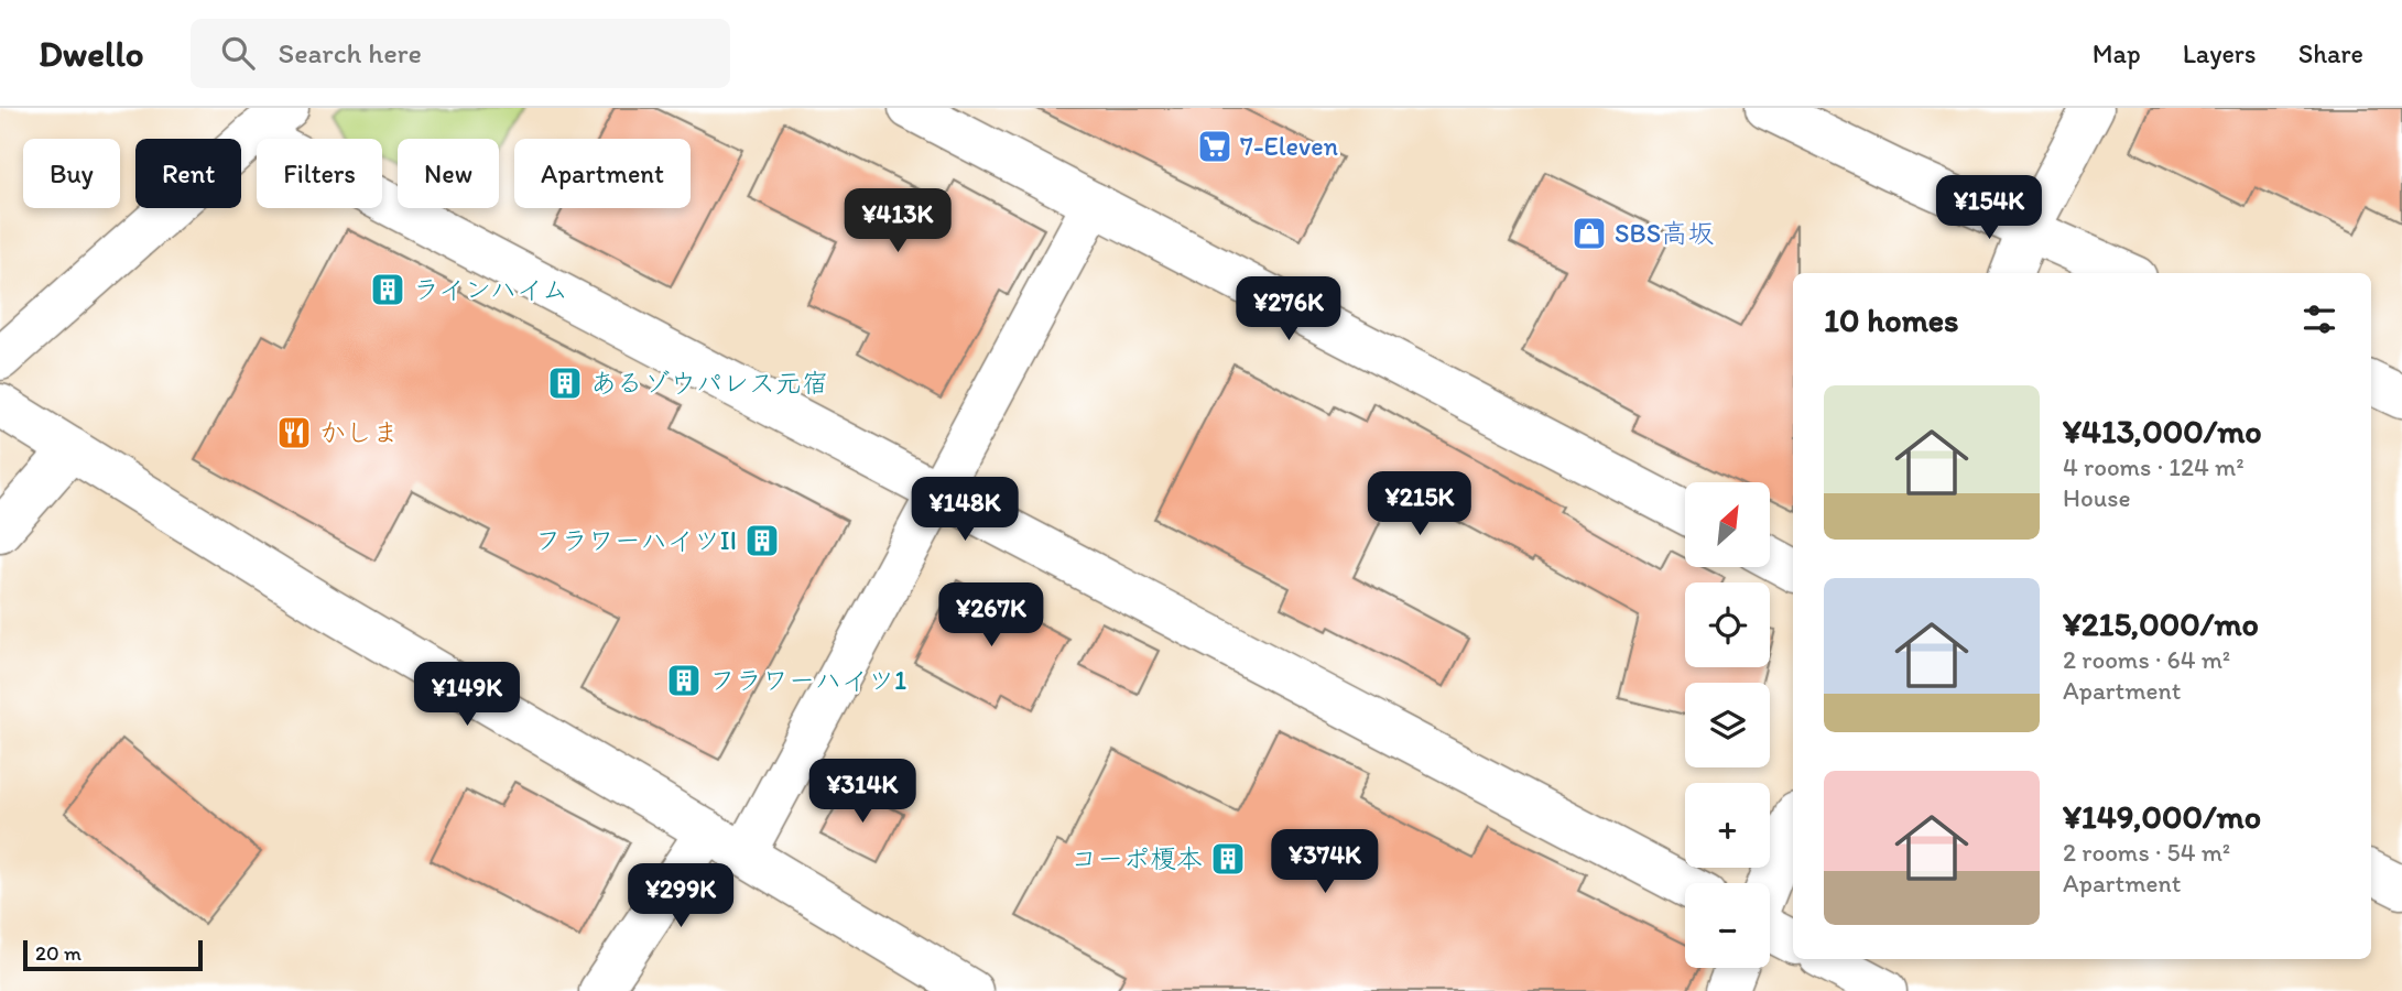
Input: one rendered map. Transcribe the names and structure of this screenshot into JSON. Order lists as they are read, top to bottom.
{
  "places": {
    "supermarket": ["7-Eleven"],
    "shop": ["SBS高坂"],
    "building": [
      "ラインハイム",
      "あるゾウパレス元宿",
      "フラワーハイツII",
      "フラワーハイツ1",
      "コーポ榎本"
    ],
    "restaurant": ["かしま"]
  },
  "scale_bar": "20 m",
  "north": "top right",
  "page": {
    "header": "Dwello",
    "search": "Search here",
    "nav": ["Map", "Layers", "Share"],
    "chip": [
      "Buy",
      "Rent",
      "Filters",
      "New",
      "Apartment"
    ],
    "price": [
      "¥154K",
      "¥413K",
      "¥276K",
      "¥215K",
      "¥148K",
      "¥267K",
      "¥149K",
      "¥314K",
      "¥374K",
      "¥299K"
    ],
    "heading": "10 homes",
    "list": [
      {
        "name": "¥413,000/mo",
        "note": "4 rooms · 124 m² · House"
      },
      {
        "name": "¥215,000/mo",
        "note": "2 rooms · 64 m² · Apartment"
      },
      {
        "name": "¥149,000/mo",
        "note": "2 rooms · 54 m² · Apartment"
      }
    ],
    "map_buttons": ["+", "−"],
    "scale": "20 m"
  }
}
